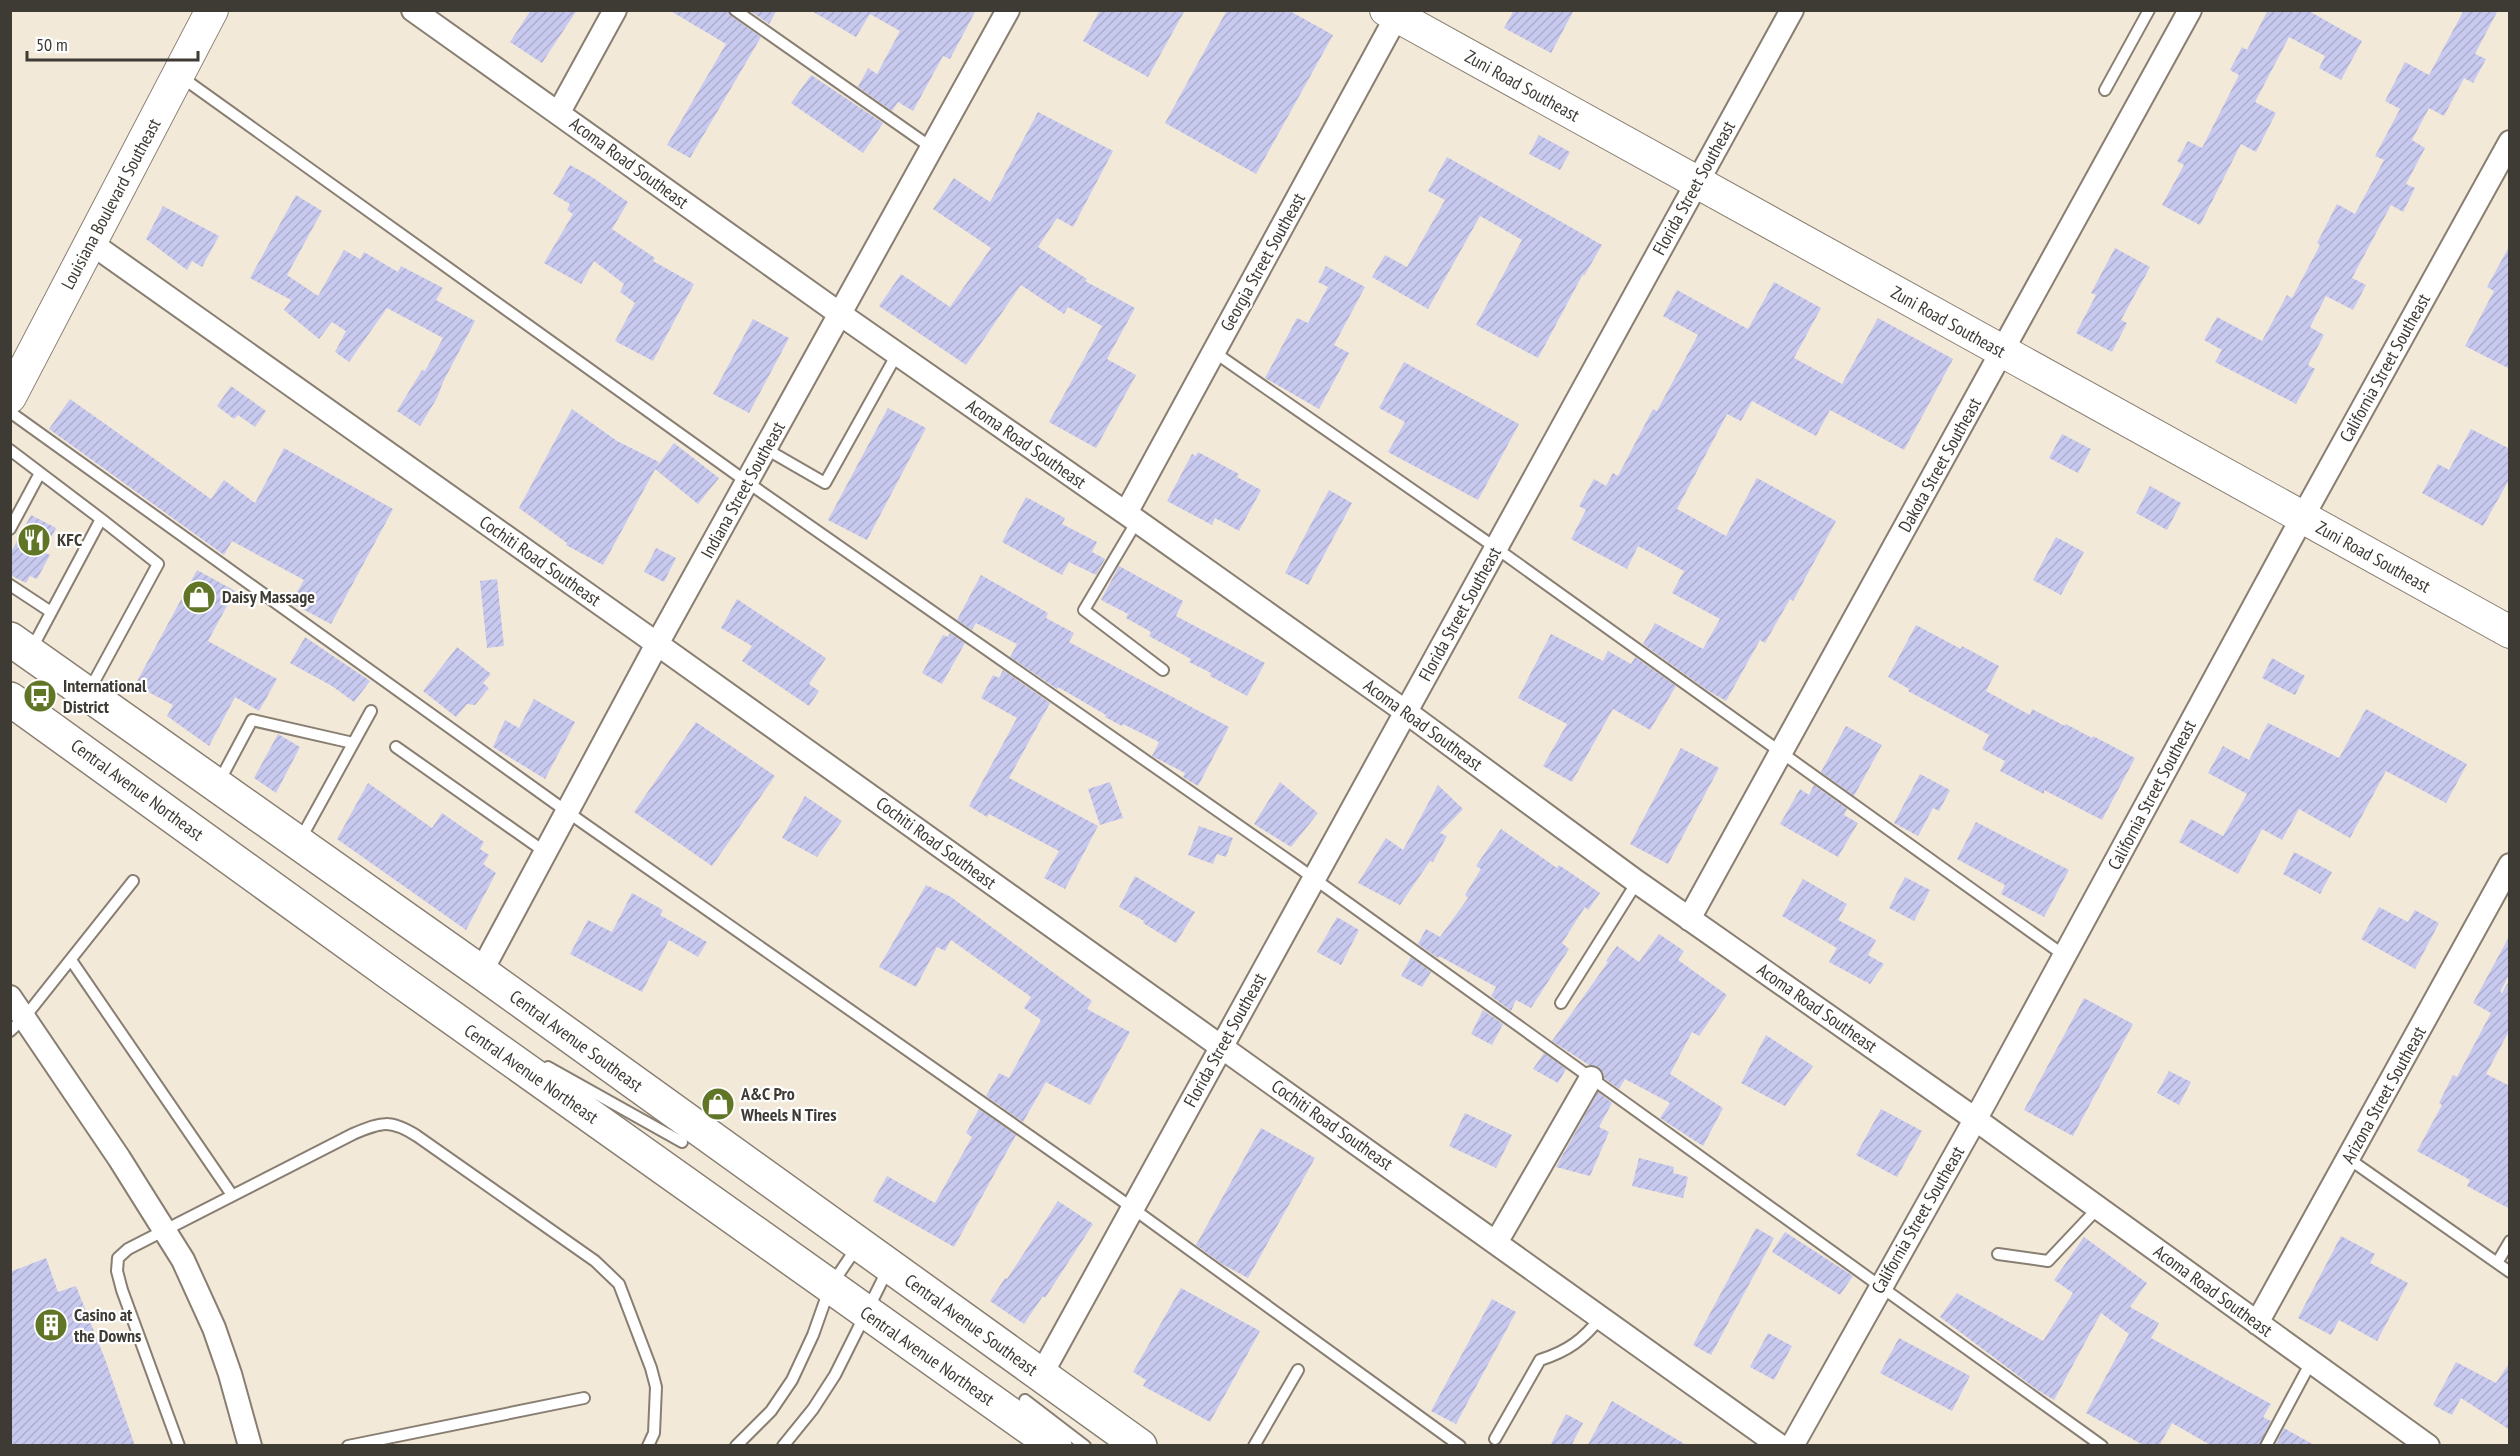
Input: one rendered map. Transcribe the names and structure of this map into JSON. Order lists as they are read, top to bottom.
{
  "streets": {
    "main road": ["Central Avenue Northeast", "Central Avenue Southeast"],
    "street": [
      "Zuni Road Southeast",
      "Acoma Road Southeast",
      "Florida Street Southeast",
      "Louisiana Boulevard Southeast",
      "Georgia Street Southeast",
      "California Street Southeast",
      "Dakota Street Southeast",
      "Indiana Street Southeast",
      "Cochiti Road Southeast",
      "Arizona Street Southeast"
    ]
  },
  "crossings": [
    ["Zuni Road Southeast", "Florida Street Southeast"],
    ["Zuni Road Southeast", "Georgia Street Southeast"],
    ["Zuni Road Southeast", "California Street Southeast"],
    ["Zuni Road Southeast", "Dakota Street Southeast"],
    ["Acoma Road Southeast", "Florida Street Southeast"],
    ["Acoma Road Southeast", "Georgia Street Southeast"],
    ["Acoma Road Southeast", "California Street Southeast"],
    ["Acoma Road Southeast", "Dakota Street Southeast"],
    ["Acoma Road Southeast", "Indiana Street Southeast"],
    ["Acoma Road Southeast", "Arizona Street Southeast"],
    ["Florida Street Southeast", "Cochiti Road Southeast"],
    ["Florida Street Southeast", "Central Avenue Southeast"],
    ["Louisiana Boulevard Southeast", "Cochiti Road Southeast"],
    ["Indiana Street Southeast", "Cochiti Road Southeast"],
    ["Indiana Street Southeast", "Central Avenue Southeast"]
  ],
  "places": {
    "restaurant": ["KFC"],
    "shop": ["Daisy Massage", "A&C Pro Wheels N Tires"],
    "bus stop": ["International District"],
    "building": ["Casino at the Downs"]
  },
  "scale_bar": "50 m"
}
